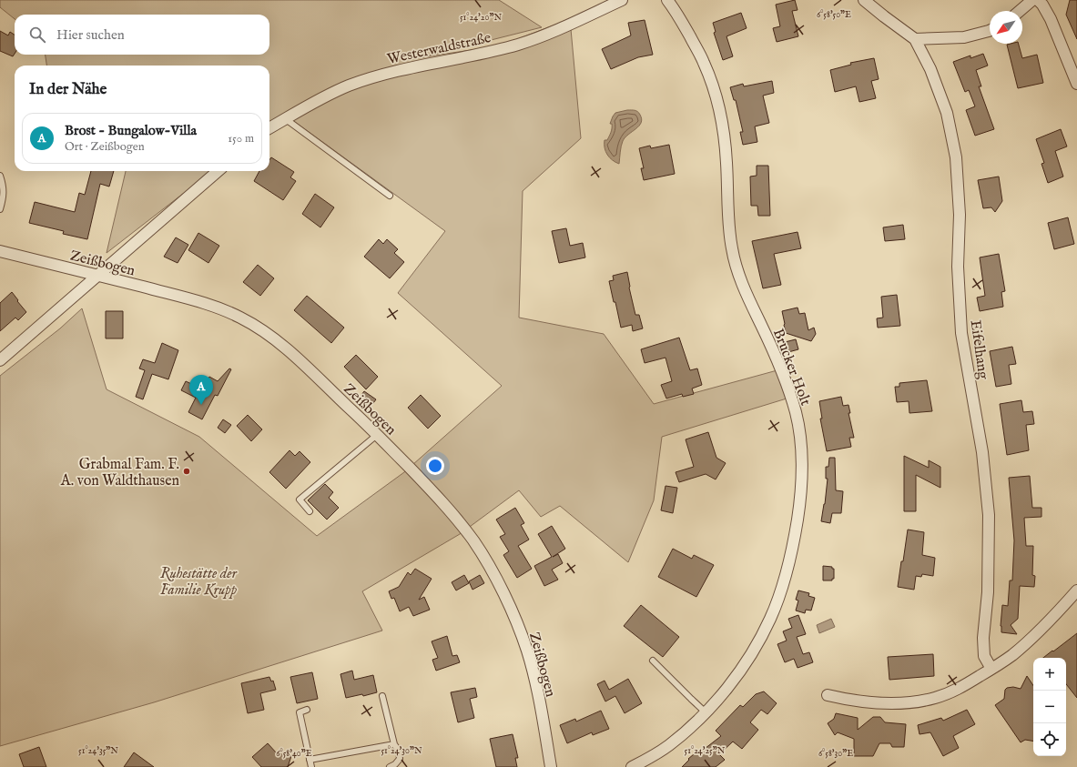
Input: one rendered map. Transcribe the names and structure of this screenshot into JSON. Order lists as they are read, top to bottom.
{
  "streets": {
    "street": [
      "Westerwaldstraße",
      "Zeißbogen",
      "Eifelhang",
      "Brucker Holt"
    ]
  },
  "parks": ["Ruhestätte der Familie Krupp"],
  "places": ["Grabmal Fam. F. A. von Waldthausen"],
  "north": "bottom left",
  "page": {
    "search": "Hier suchen",
    "heading": "In der Nähe",
    "list": [
      {
        "mark": "A",
        "name": "Brost - Bungalow-Villa",
        "note": "Ort · Zeißbogen",
        "value": "150 m"
      }
    ],
    "pins": "A",
    "map_buttons": ["+", "−"]
  },
  "coordinates": [
    "6°58'50\"E",
    "51°24'20\"N",
    "51°24'35\"N",
    "51°24'30\"N",
    "51°24'25\"N",
    "6°58'40\"E",
    "6°58'30\"E"
  ]
}
